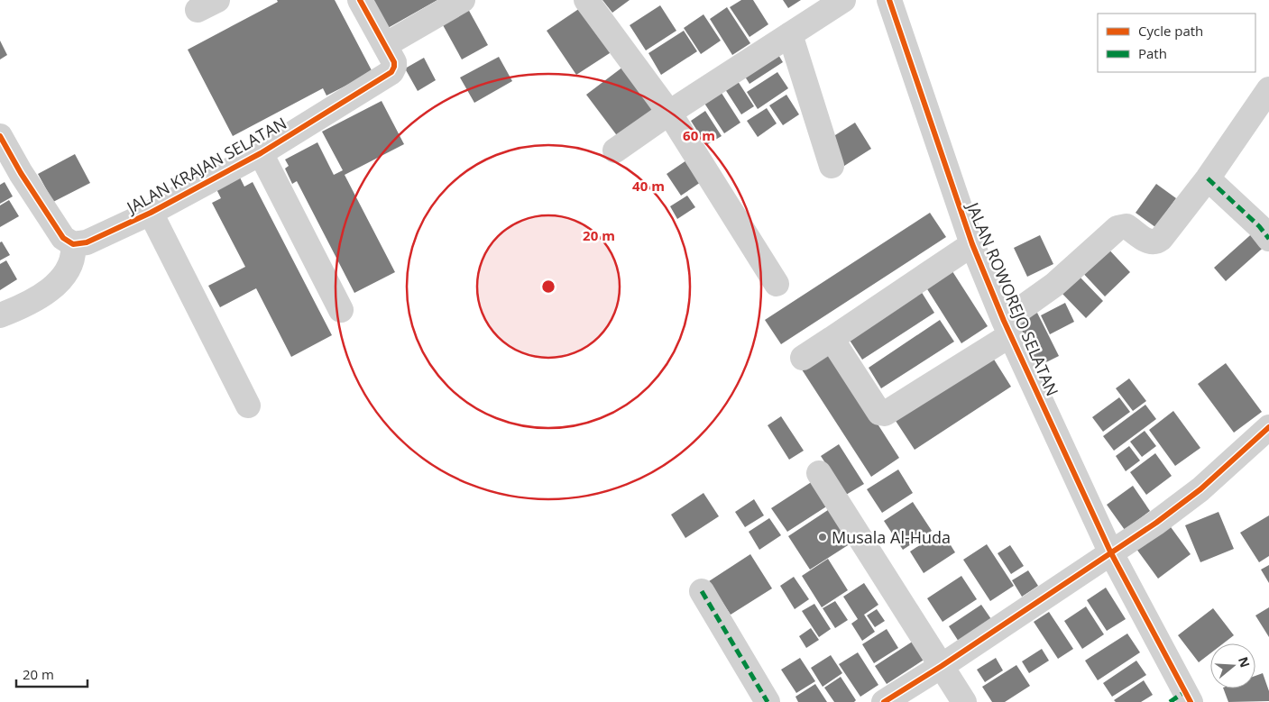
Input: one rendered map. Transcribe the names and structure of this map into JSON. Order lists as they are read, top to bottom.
{
  "streets": {
    "street": ["JALAN KRAJAN SELATAN", "JALAN ROWOREJO SELATAN"]
  },
  "places": ["Musala Al-Huda"],
  "legend": ["Cycle path", "Path"],
  "scale_bar": "20 m",
  "north": "right",
  "rings": ["60 m", "40 m", "20 m"]
}
